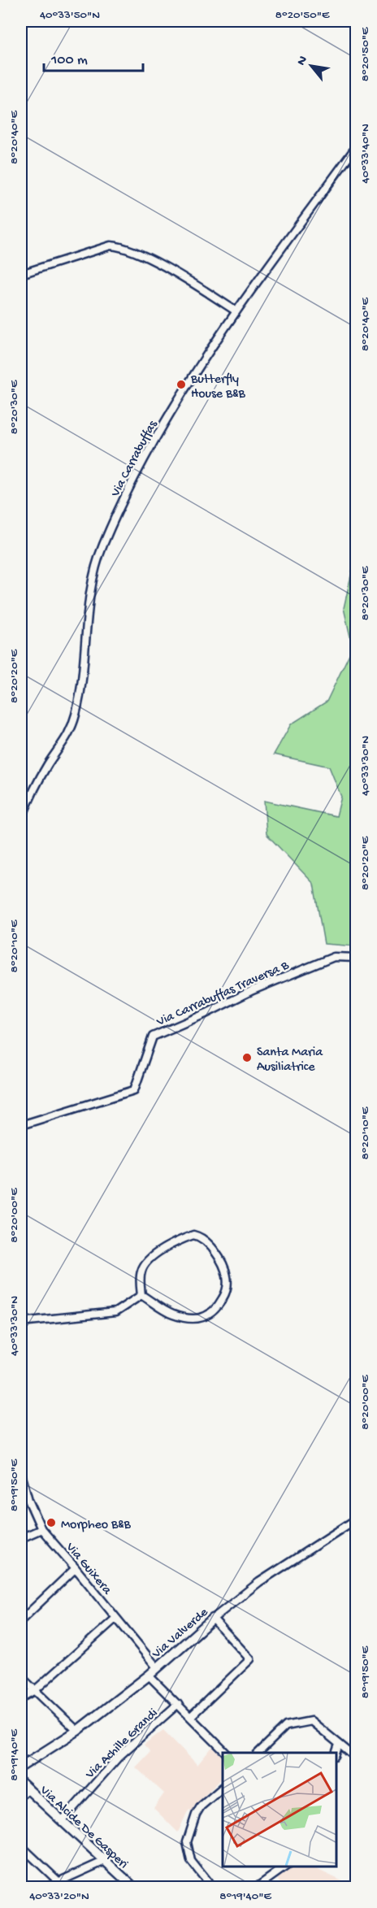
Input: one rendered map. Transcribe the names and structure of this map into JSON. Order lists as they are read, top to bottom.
{
  "streets": {
    "street": [
      "Via Carrabuffas",
      "Via Carrabuffas Traversa B",
      "Via Guixera",
      "Via Valverde",
      "Via Achille Grandi",
      "Via Alcide De Gasperi"
    ]
  },
  "crossings": [
    ["Via Guixera", "Via Valverde"],
    ["Via Achille Grandi", "Via Alcide De Gasperi"]
  ],
  "places": ["Butterfly House B&B", "Santa Maria Ausiliatrice", "Morpheo B&B"],
  "scale_bar": "100 m",
  "north": "top left",
  "coordinates": [
    "40°33'50\"N",
    "8°20'50\"E",
    "8°20'40\"E",
    "40°33'40\"N",
    "8°20'30\"E",
    "8°20'20\"E",
    "40°33'30\"N",
    "8°20'10\"E",
    "8°20'00\"E",
    "8°19'50\"E",
    "8°19'40\"E",
    "40°33'20\"N"
  ]
}
